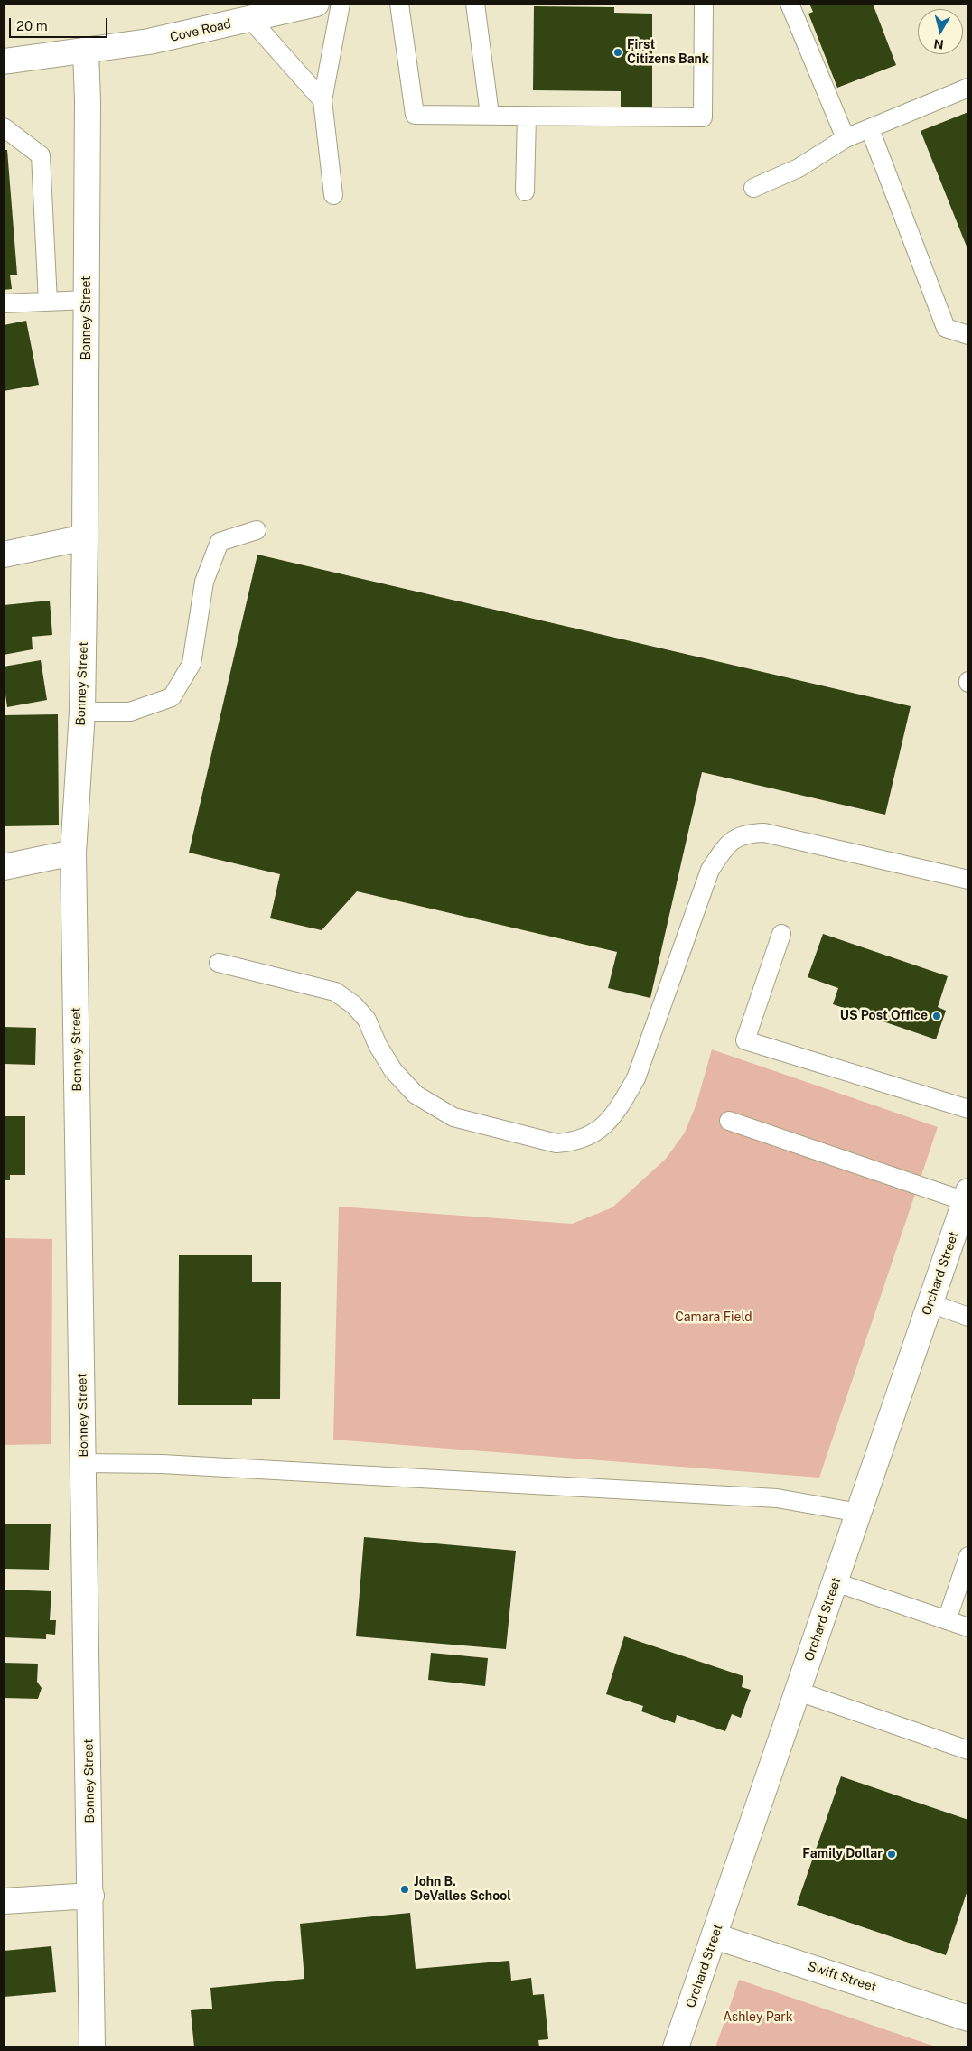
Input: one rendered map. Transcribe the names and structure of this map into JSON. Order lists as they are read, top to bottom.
{
  "streets": {
    "street": [
      "Cove Road",
      "Bonney Street",
      "Orchard Street",
      "Swift Street"
    ]
  },
  "crossings": [
    ["Cove Road", "Bonney Street"],
    ["Orchard Street", "Swift Street"]
  ],
  "parks": ["Camara Field", "Ashley Park"],
  "places": [
    "First Citizens Bank",
    "US Post Office",
    "Family Dollar",
    "John B. DeValles School"
  ],
  "scale_bar": "20 m",
  "north": "bottom"
}
